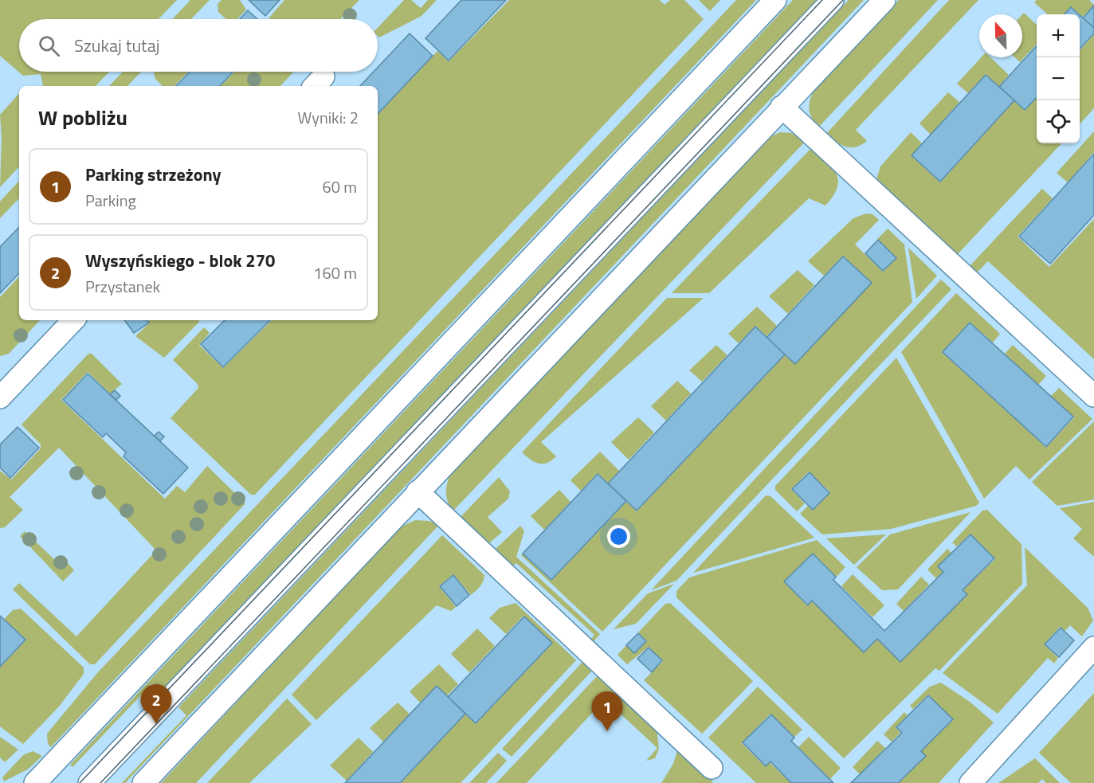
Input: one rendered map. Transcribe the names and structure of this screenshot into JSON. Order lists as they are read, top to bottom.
{
  "north": "top",
  "page": {
    "map_buttons": ["+", "−"],
    "search": "Szukaj tutaj",
    "heading": ["W pobliżu", "Wyniki: 2"],
    "list": [
      {
        "mark": "1",
        "name": "Parking strzeżony",
        "note": "Parking",
        "value": "60 m"
      },
      {
        "mark": "2",
        "name": "Wyszyńskiego - blok 270",
        "note": "Przystanek",
        "value": "160 m"
      }
    ],
    "pins": ["2", "1"]
  }
}
